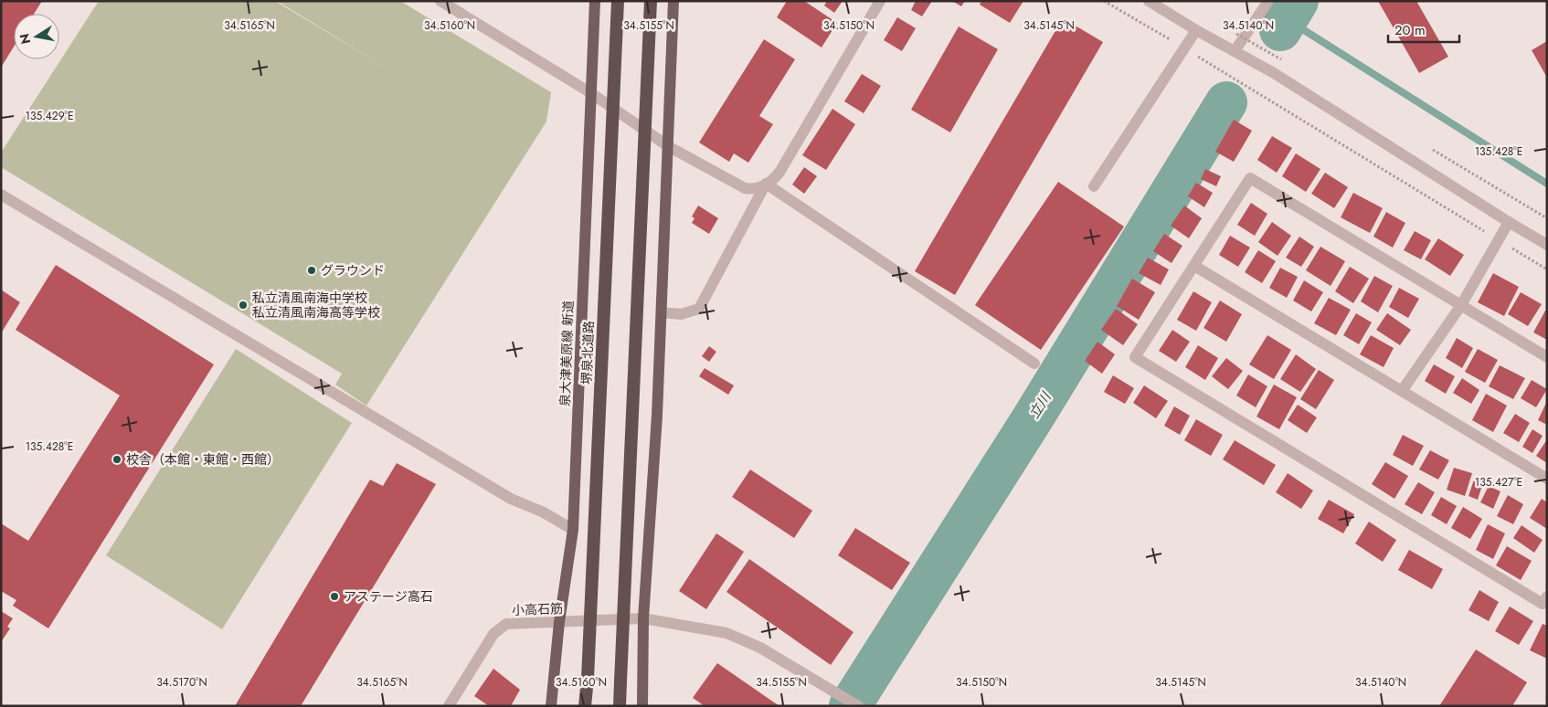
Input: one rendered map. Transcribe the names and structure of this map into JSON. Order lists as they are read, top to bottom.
{
  "streets": {
    "highway": ["堺泉北道路"],
    "main road": ["泉大津美原線 新道"],
    "street": ["小高石筋"]
  },
  "crossings": [
    ["泉大津美原線 新道", "小高石筋"]
  ],
  "water": ["立川"],
  "places": [
    "グラウンド",
    "私立清風南海中学校 私立清風南海高等学校",
    "校舎（本館・東館・西館）",
    "アステージ高石"
  ],
  "scale_bar": "20 m",
  "north": "left",
  "coordinates": [
    "34.5165°N",
    "34.5160°N",
    "34.5155°N",
    "34.5150°N",
    "34.5145°N",
    "34.5140°N",
    "135.429°E",
    "135.428°E",
    "135.427°E",
    "34.5170°N"
  ]
}
